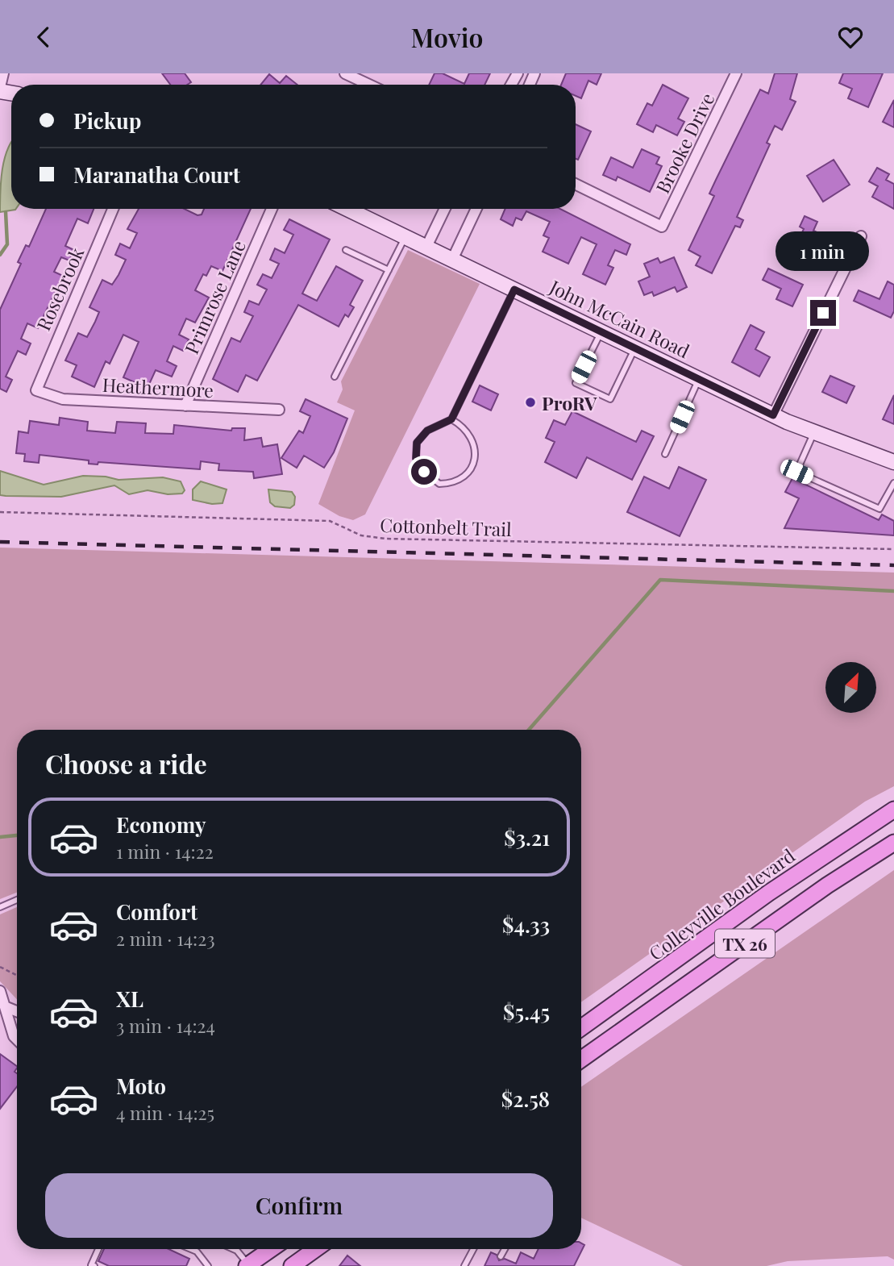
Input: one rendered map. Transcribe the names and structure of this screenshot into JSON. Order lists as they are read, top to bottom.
{
  "streets": {
    "main road": ["John McCain Road", "Colleyville Boulevard", "TX 26"],
    "street": [
      "Brooke Drive",
      "Rosebrook",
      "Primrose Lane",
      "Heathermore"
    ],
    "path": ["Cottonbelt Trail"]
  },
  "crossings": [
    ["Rosebrook", "Heathermore"],
    ["Primrose Lane", "Heathermore"]
  ],
  "places": ["ProRV"],
  "north": "top right",
  "page": {
    "header": "Movio",
    "banner": ["Pickup", "Maranatha Court"],
    "bubble": "1 min",
    "heading": "Choose a ride",
    "list": [
      {
        "name": "Economy",
        "note": "1 min · 14:22",
        "value": "$3.21"
      },
      {
        "name": "Comfort",
        "note": "2 min · 14:23",
        "value": "$4.33"
      },
      {
        "name": "XL",
        "note": "3 min · 14:24",
        "value": "$5.45"
      },
      {
        "name": "Moto",
        "note": "4 min · 14:25",
        "value": "$2.58"
      }
    ],
    "buttons": "Confirm"
  }
}
